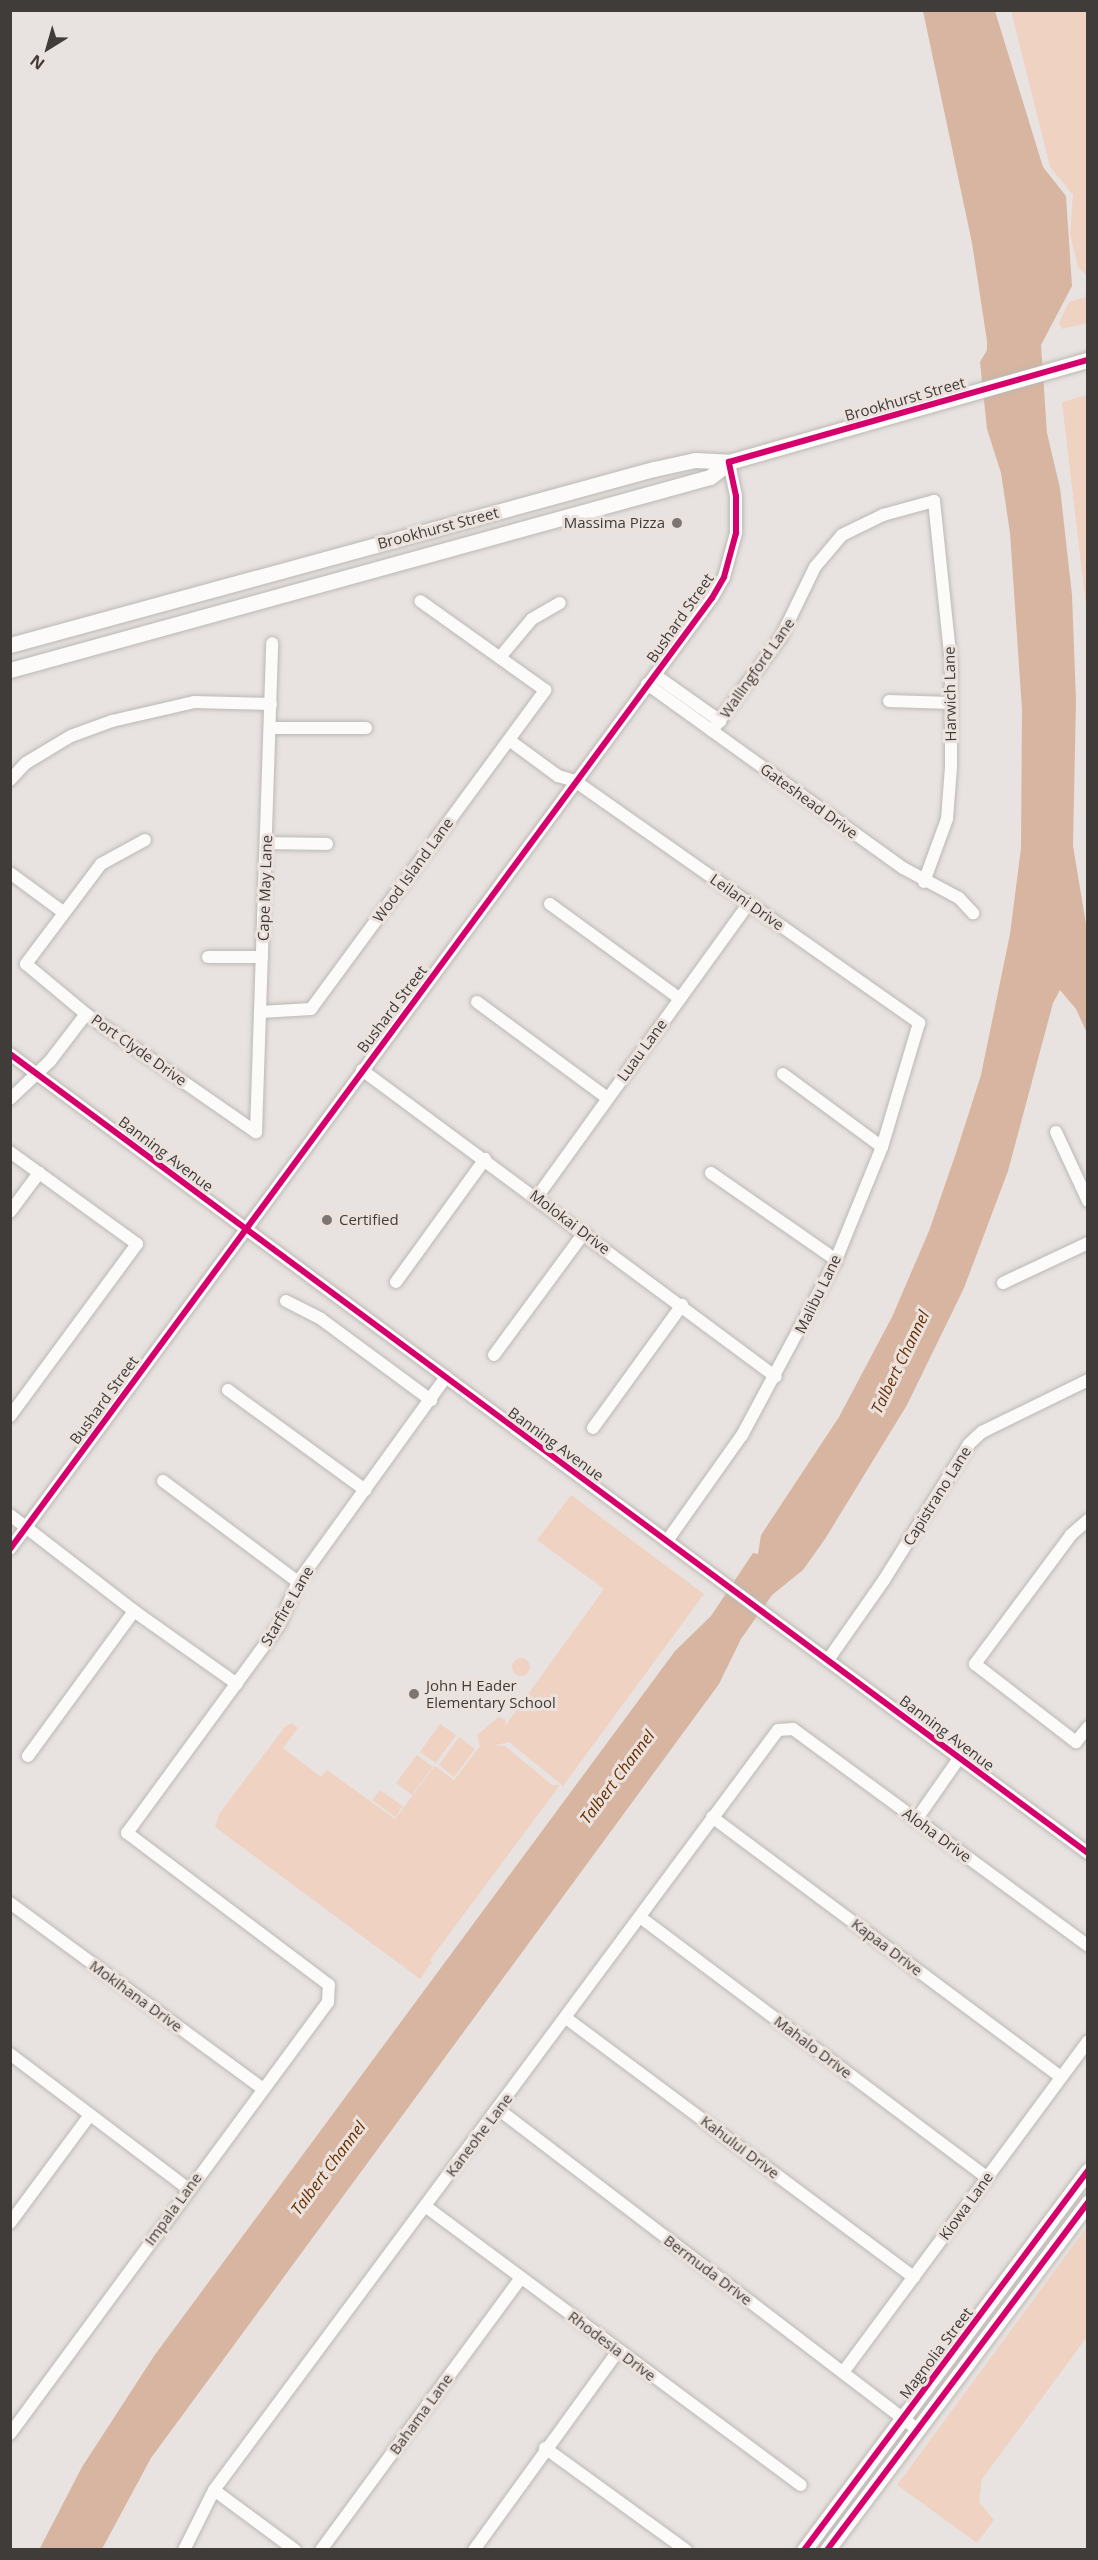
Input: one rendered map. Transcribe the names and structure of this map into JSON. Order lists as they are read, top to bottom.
{
  "streets": {
    "main road": ["Brookhurst Street", "Magnolia Street"],
    "street": [
      "Bushard Street",
      "Wallingford Lane",
      "Harwich Lane",
      "Gateshead Drive",
      "Wood Island Lane",
      "Cape May Lane",
      "Leilani Drive",
      "Port Clyde Drive",
      "Luau Lane",
      "Banning Avenue",
      "Molokai Drive",
      "Malibu Lane",
      "Capistrano Lane",
      "Starfire Lane",
      "Aloha Drive",
      "Kapaa Drive",
      "Mokihana Drive",
      "Mahalo Drive",
      "Kaneohe Lane",
      "Kahului Drive",
      "Kiowa Lane",
      "Impala Lane",
      "Bermuda Drive",
      "Rhodesia Drive",
      "Bahama Lane"
    ]
  },
  "crossings": [
    ["Brookhurst Street", "Bushard Street"],
    ["Bushard Street", "Gateshead Drive"],
    ["Bushard Street", "Leilani Drive"],
    ["Bushard Street", "Banning Avenue"],
    ["Bushard Street", "Molokai Drive"],
    ["Wallingford Lane", "Harwich Lane"],
    ["Wallingford Lane", "Gateshead Drive"],
    ["Harwich Lane", "Gateshead Drive"],
    ["Wood Island Lane", "Cape May Lane"],
    ["Wood Island Lane", "Leilani Drive"],
    ["Cape May Lane", "Port Clyde Drive"],
    ["Leilani Drive", "Luau Lane"],
    ["Leilani Drive", "Malibu Lane"],
    ["Luau Lane", "Molokai Drive"],
    ["Banning Avenue", "Malibu Lane"],
    ["Banning Avenue", "Capistrano Lane"],
    ["Banning Avenue", "Starfire Lane"],
    ["Molokai Drive", "Malibu Lane"],
    ["Starfire Lane", "Impala Lane"],
    ["Aloha Drive", "Kaneohe Lane"],
    ["Kapaa Drive", "Kaneohe Lane"],
    ["Kapaa Drive", "Kiowa Lane"],
    ["Mokihana Drive", "Impala Lane"],
    ["Mahalo Drive", "Kaneohe Lane"],
    ["Mahalo Drive", "Kiowa Lane"],
    ["Kaneohe Lane", "Kahului Drive"],
    ["Kaneohe Lane", "Bermuda Drive"],
    ["Kaneohe Lane", "Rhodesia Drive"],
    ["Kahului Drive", "Kiowa Lane"],
    ["Kiowa Lane", "Bermuda Drive"],
    ["Bermuda Drive", "Magnolia Street"],
    ["Rhodesia Drive", "Bahama Lane"]
  ],
  "water": ["Talbert Channel"],
  "places": ["Massima Pizza", "Certified", "John H Eader Elementary School"],
  "north": "bottom left"
}
